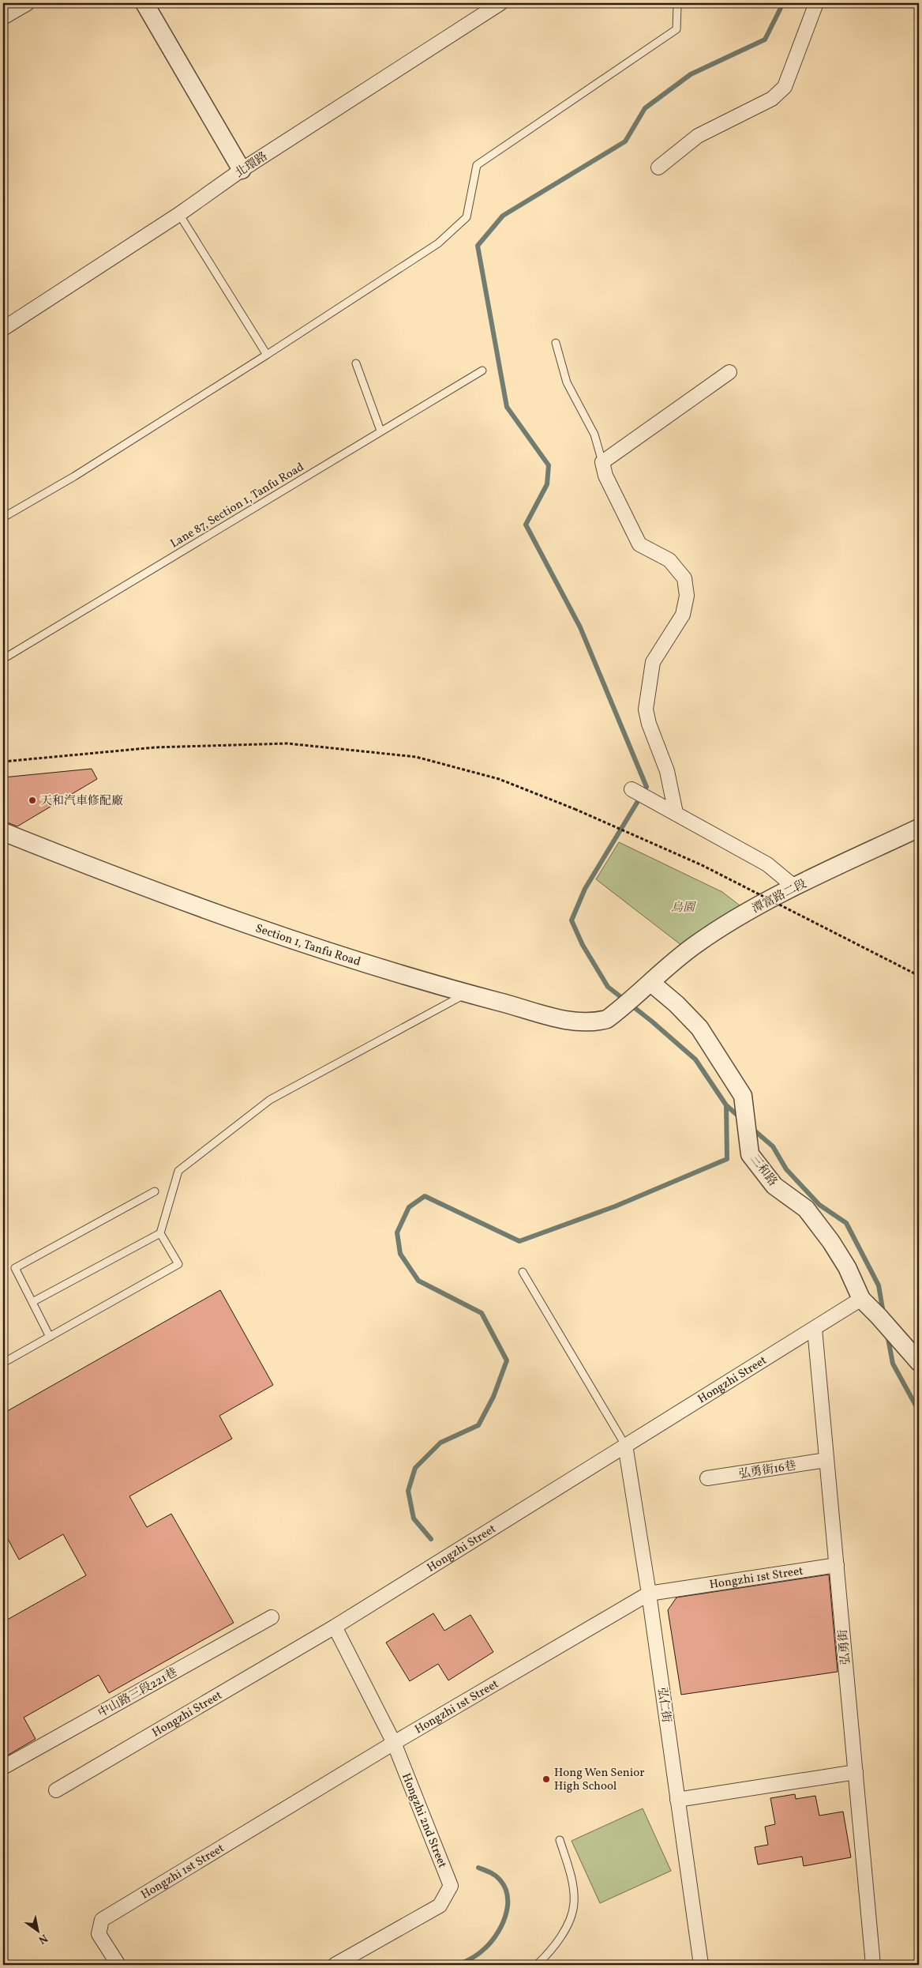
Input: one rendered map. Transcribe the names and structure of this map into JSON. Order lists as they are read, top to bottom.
{
  "streets": {
    "street": [
      "北環路",
      "潭富路二段",
      "Section 1, Tanfu Road",
      "三和路",
      "Hongzhi Street",
      "弘勇街16巷",
      "Hongzhi 1st Street",
      "弘勇街",
      "中山路三段221巷",
      "弘仁街",
      "Hongzhi 2nd Street"
    ],
    "lane": ["Lane 87, Section 1, Tanfu Road"]
  },
  "crossings": [
    ["潭富路二段", "Section 1, Tanfu Road"],
    ["潭富路二段", "三和路"],
    ["三和路", "Hongzhi Street"],
    ["Hongzhi Street", "弘勇街"],
    ["Hongzhi Street", "弘仁街"],
    ["Hongzhi Street", "Hongzhi 2nd Street"],
    ["弘勇街16巷", "弘勇街"],
    ["Hongzhi 1st Street", "弘勇街"],
    ["Hongzhi 1st Street", "弘仁街"],
    ["Hongzhi 1st Street", "Hongzhi 2nd Street"]
  ],
  "parks": ["鳥園"],
  "places": ["天和汽車修配廠", "Hong Wen Senior High School"],
  "north": "bottom right"
}
